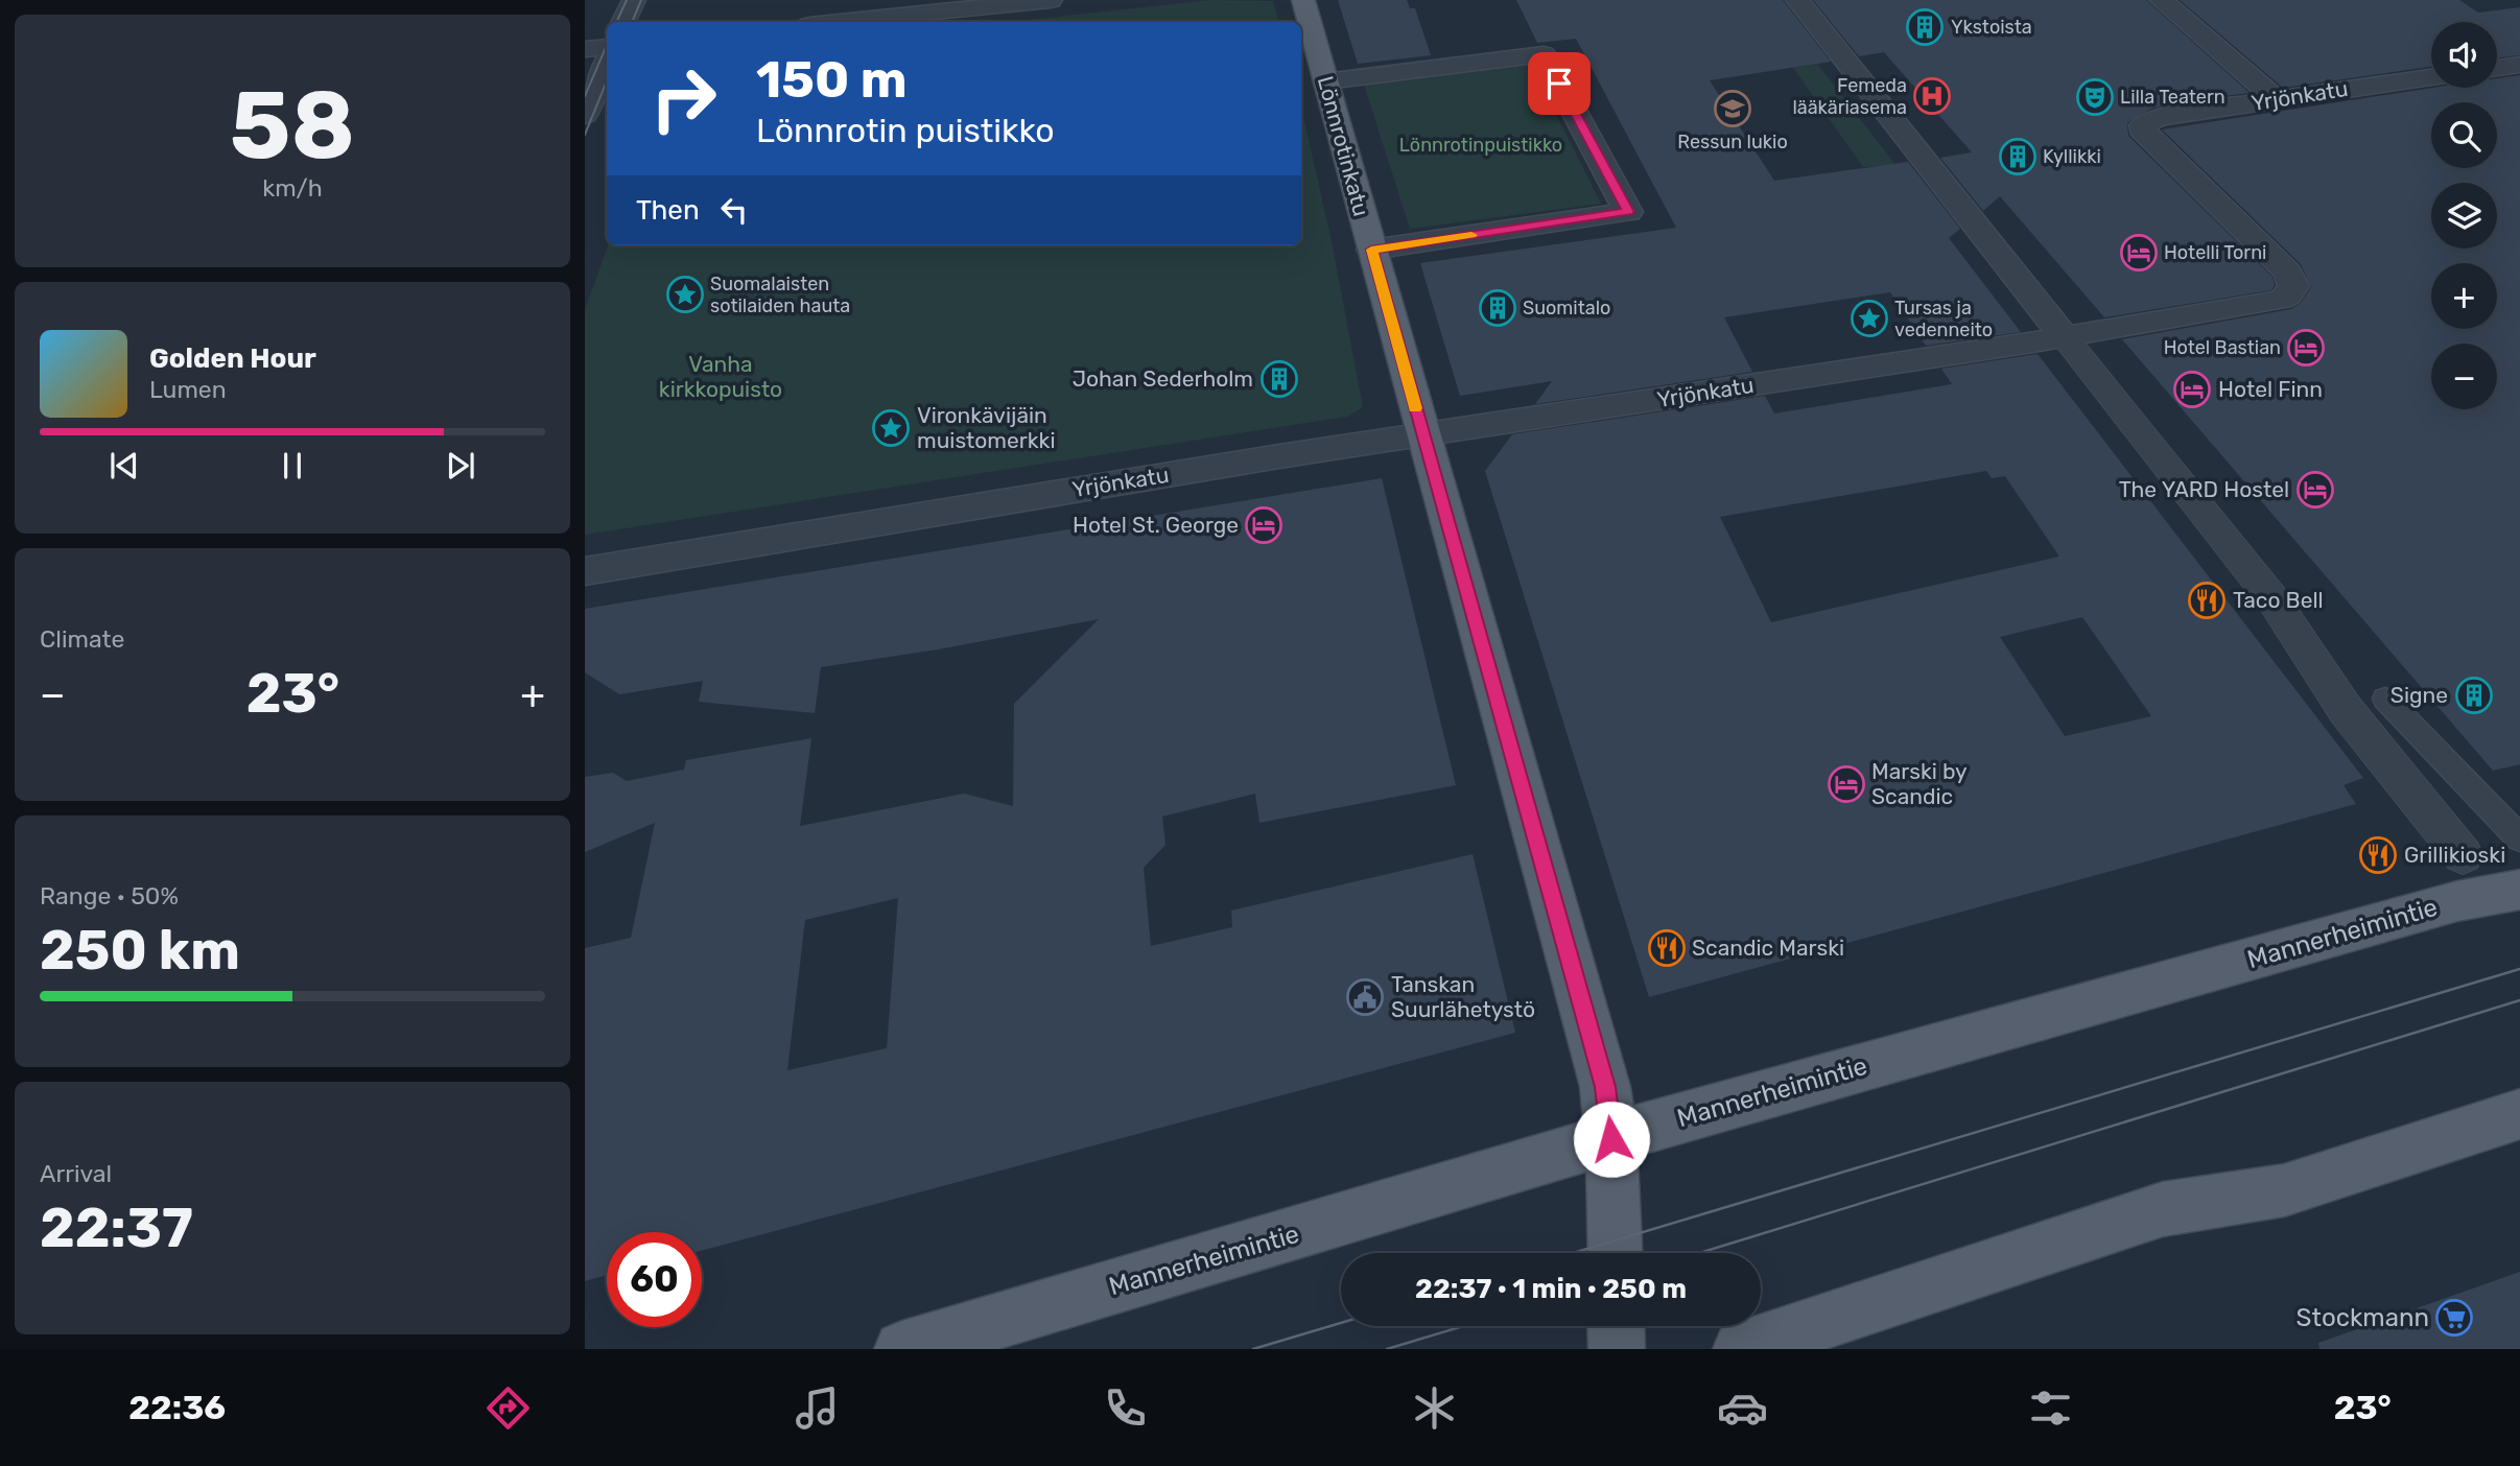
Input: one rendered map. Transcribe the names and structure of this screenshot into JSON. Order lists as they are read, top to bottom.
{
  "streets": {
    "main road": ["Lönnrotinkatu", "Mannerheimintie"],
    "street": ["Yrjönkatu"]
  },
  "crossings": [
    ["Yrjönkatu", "Lönnrotinkatu"],
    ["Lönnrotinkatu", "Mannerheimintie"]
  ],
  "parks": ["Lönnrotinpuistikko", "Vanha kirkkopuisto"],
  "places": {
    "building": [
      "Ykstoista",
      "Kyllikki",
      "Suomitalo",
      "Johan Sederholm",
      "Signe"
    ],
    "hospital": ["Femeda lääkäriasema"],
    "theatre": ["Lilla Teatern"],
    "school or university": ["Ressun lukio"],
    "hotel": [
      "Hotelli Torni",
      "Hotel Bastian",
      "Hotel Finn",
      "The YARD Hostel",
      "Hotel St. George",
      "Marski by Scandic"
    ],
    "place": ["Suomalaisten sotilaiden hauta", "Tursas ja vedenneito", "Vironkävijäin muistomerkki"],
    "restaurant": ["Taco Bell", "Grillikioski", "Scandic Marski"],
    "public building": ["Tanskan Suurlähetystö"],
    "supermarket": ["Stockmann"]
  },
  "page": {
    "tile": [
      ["58", "km/h"],
      "Climate",
      ["Range · 50%", "250 km"],
      ["Arrival", "22:37"]
    ],
    "map_buttons": ["+", "−"],
    "turn": ["150 m", "Lönnrotin puistikko"],
    "then": "Then",
    "song": ["Golden Hour", "Lumen"],
    "heat": ["−", "23°", "+"],
    "limit": "60",
    "trip": "22:37 · 1 min · 250 m",
    "tabs": ["22:36", "23°"]
  }
}
